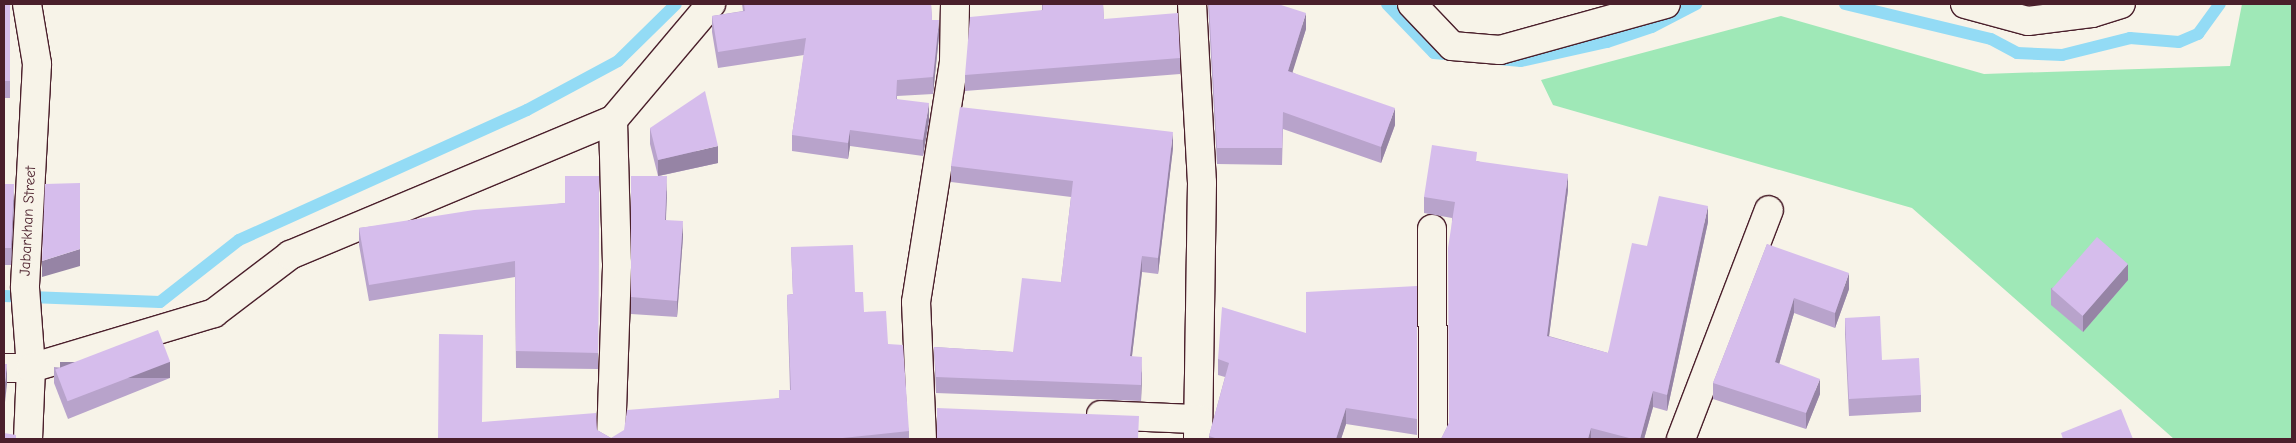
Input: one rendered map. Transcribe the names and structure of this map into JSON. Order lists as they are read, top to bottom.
{
  "streets": {
    "street": ["Jabarkhan Street"]
  }
}
